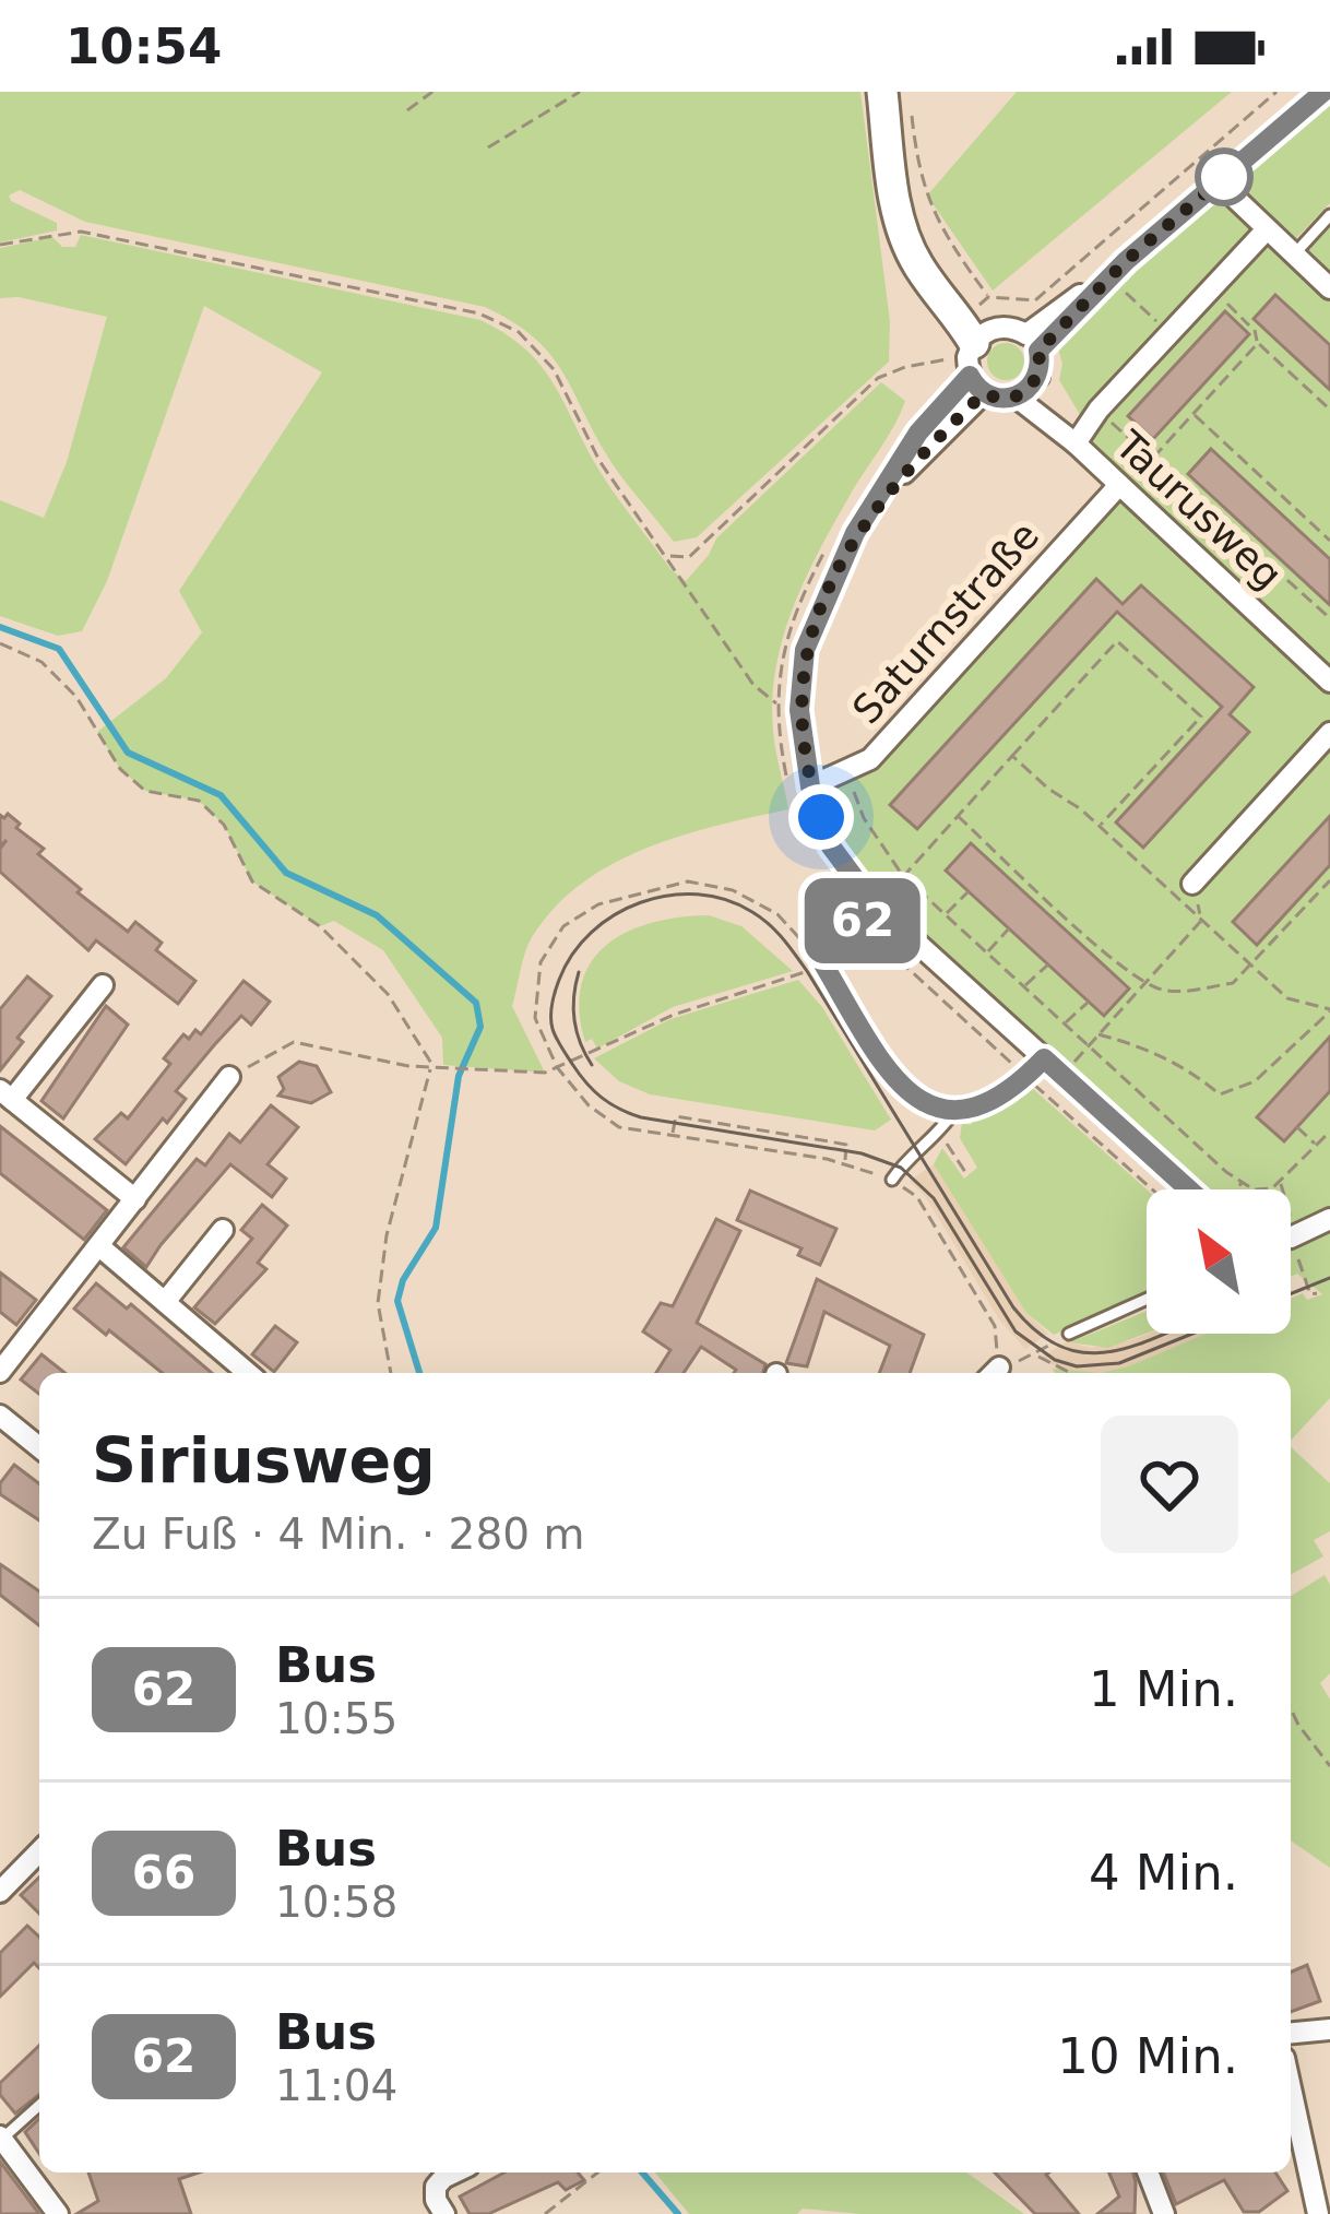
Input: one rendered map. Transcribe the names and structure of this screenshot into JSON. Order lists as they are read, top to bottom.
{
  "streets": {
    "street": ["Taurusweg", "Saturnstraße"]
  },
  "crossings": [
    ["Taurusweg", "Saturnstraße"]
  ],
  "lines": ["bus line 62"],
  "north": "top left",
  "page": {
    "status": "10:54",
    "on_map": "62",
    "heading": ["Siriusweg", "Zu Fuß · 4 Min. · 280 m"],
    "list": [
      {
        "mark": "62",
        "name": "Bus",
        "note": "10:55",
        "value": "1 Min."
      },
      {
        "mark": "66",
        "name": "Bus",
        "note": "10:58",
        "value": "4 Min."
      },
      {
        "mark": "62",
        "name": "Bus",
        "note": "11:04",
        "value": "10 Min."
      }
    ]
  }
}
